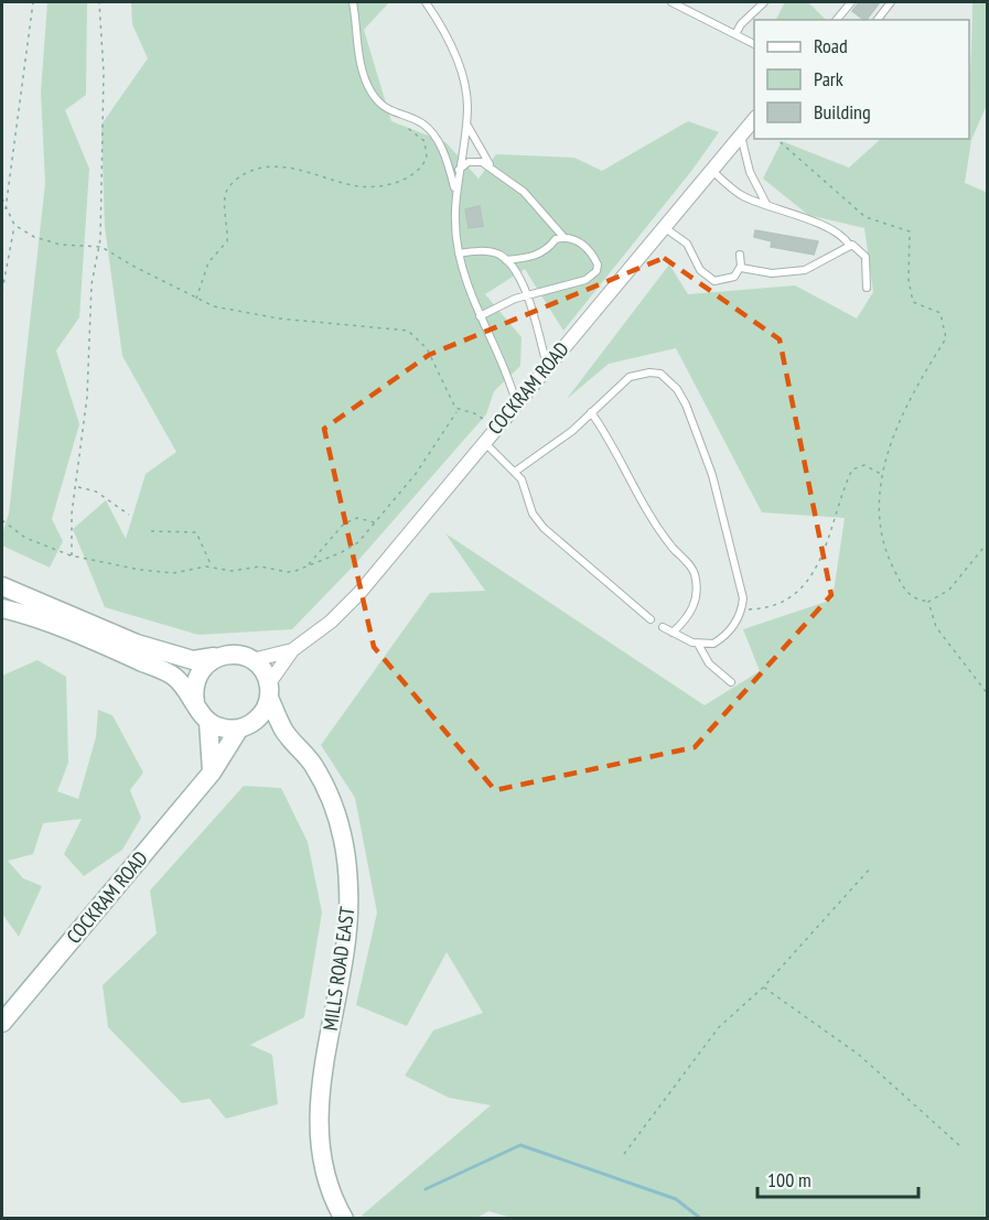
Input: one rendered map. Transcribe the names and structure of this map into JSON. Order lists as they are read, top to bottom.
{
  "streets": {
    "main road": ["COCKRAM ROAD", "MILLS ROAD EAST"]
  },
  "crossings": [
    ["COCKRAM ROAD", "MILLS ROAD EAST"]
  ],
  "legend": ["Road", "Park", "Building"],
  "scale_bar": "100 m"
}
